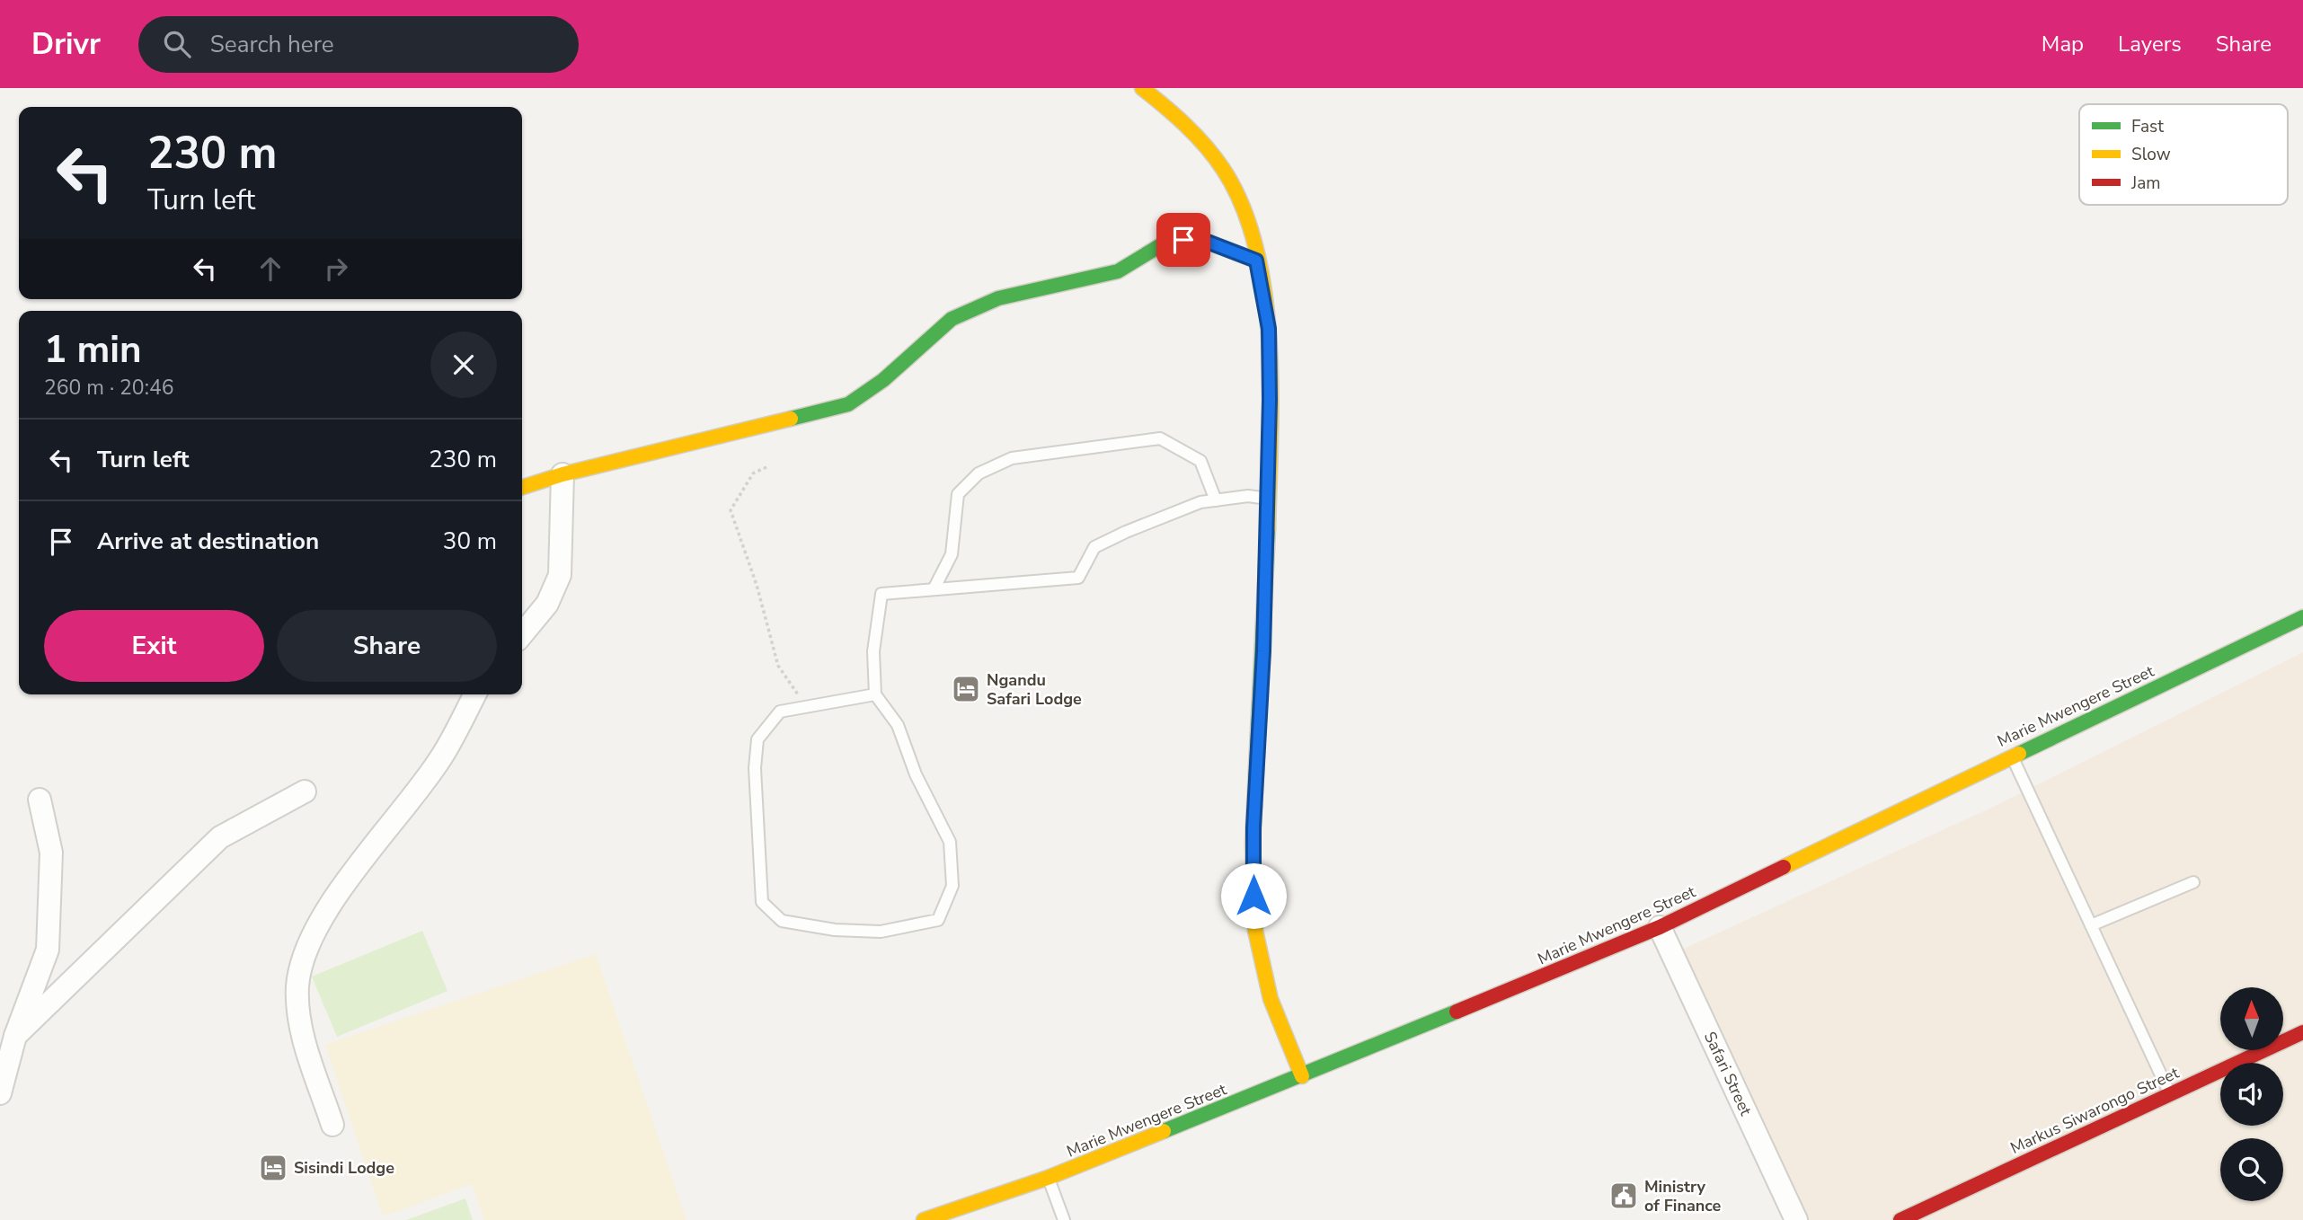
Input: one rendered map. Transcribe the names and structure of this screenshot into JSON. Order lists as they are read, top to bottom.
{
  "streets": {
    "street": ["Marie Mwengere Street", "Safari Street", "Markus Siwarongo Street"]
  },
  "crossings": [
    ["Marie Mwengere Street", "Safari Street"]
  ],
  "places": {
    "hotel": ["Ngandu Safari Lodge", "Sisindi Lodge"],
    "public building": ["Ministry of Finance"]
  },
  "legend": ["Fast", "Slow", "Jam"],
  "north": "top",
  "page": {
    "header": "Drivr",
    "search": "Search here",
    "nav": ["Map", "Layers", "Share"],
    "turn": ["230 m", "Turn left"],
    "heading": ["1 min", "260 m · 20:46"],
    "list": [
      {
        "name": "Turn left",
        "value": "230 m"
      },
      {
        "name": "Arrive at destination",
        "value": "30 m"
      }
    ],
    "buttons": ["Exit", "Share"]
  }
}
